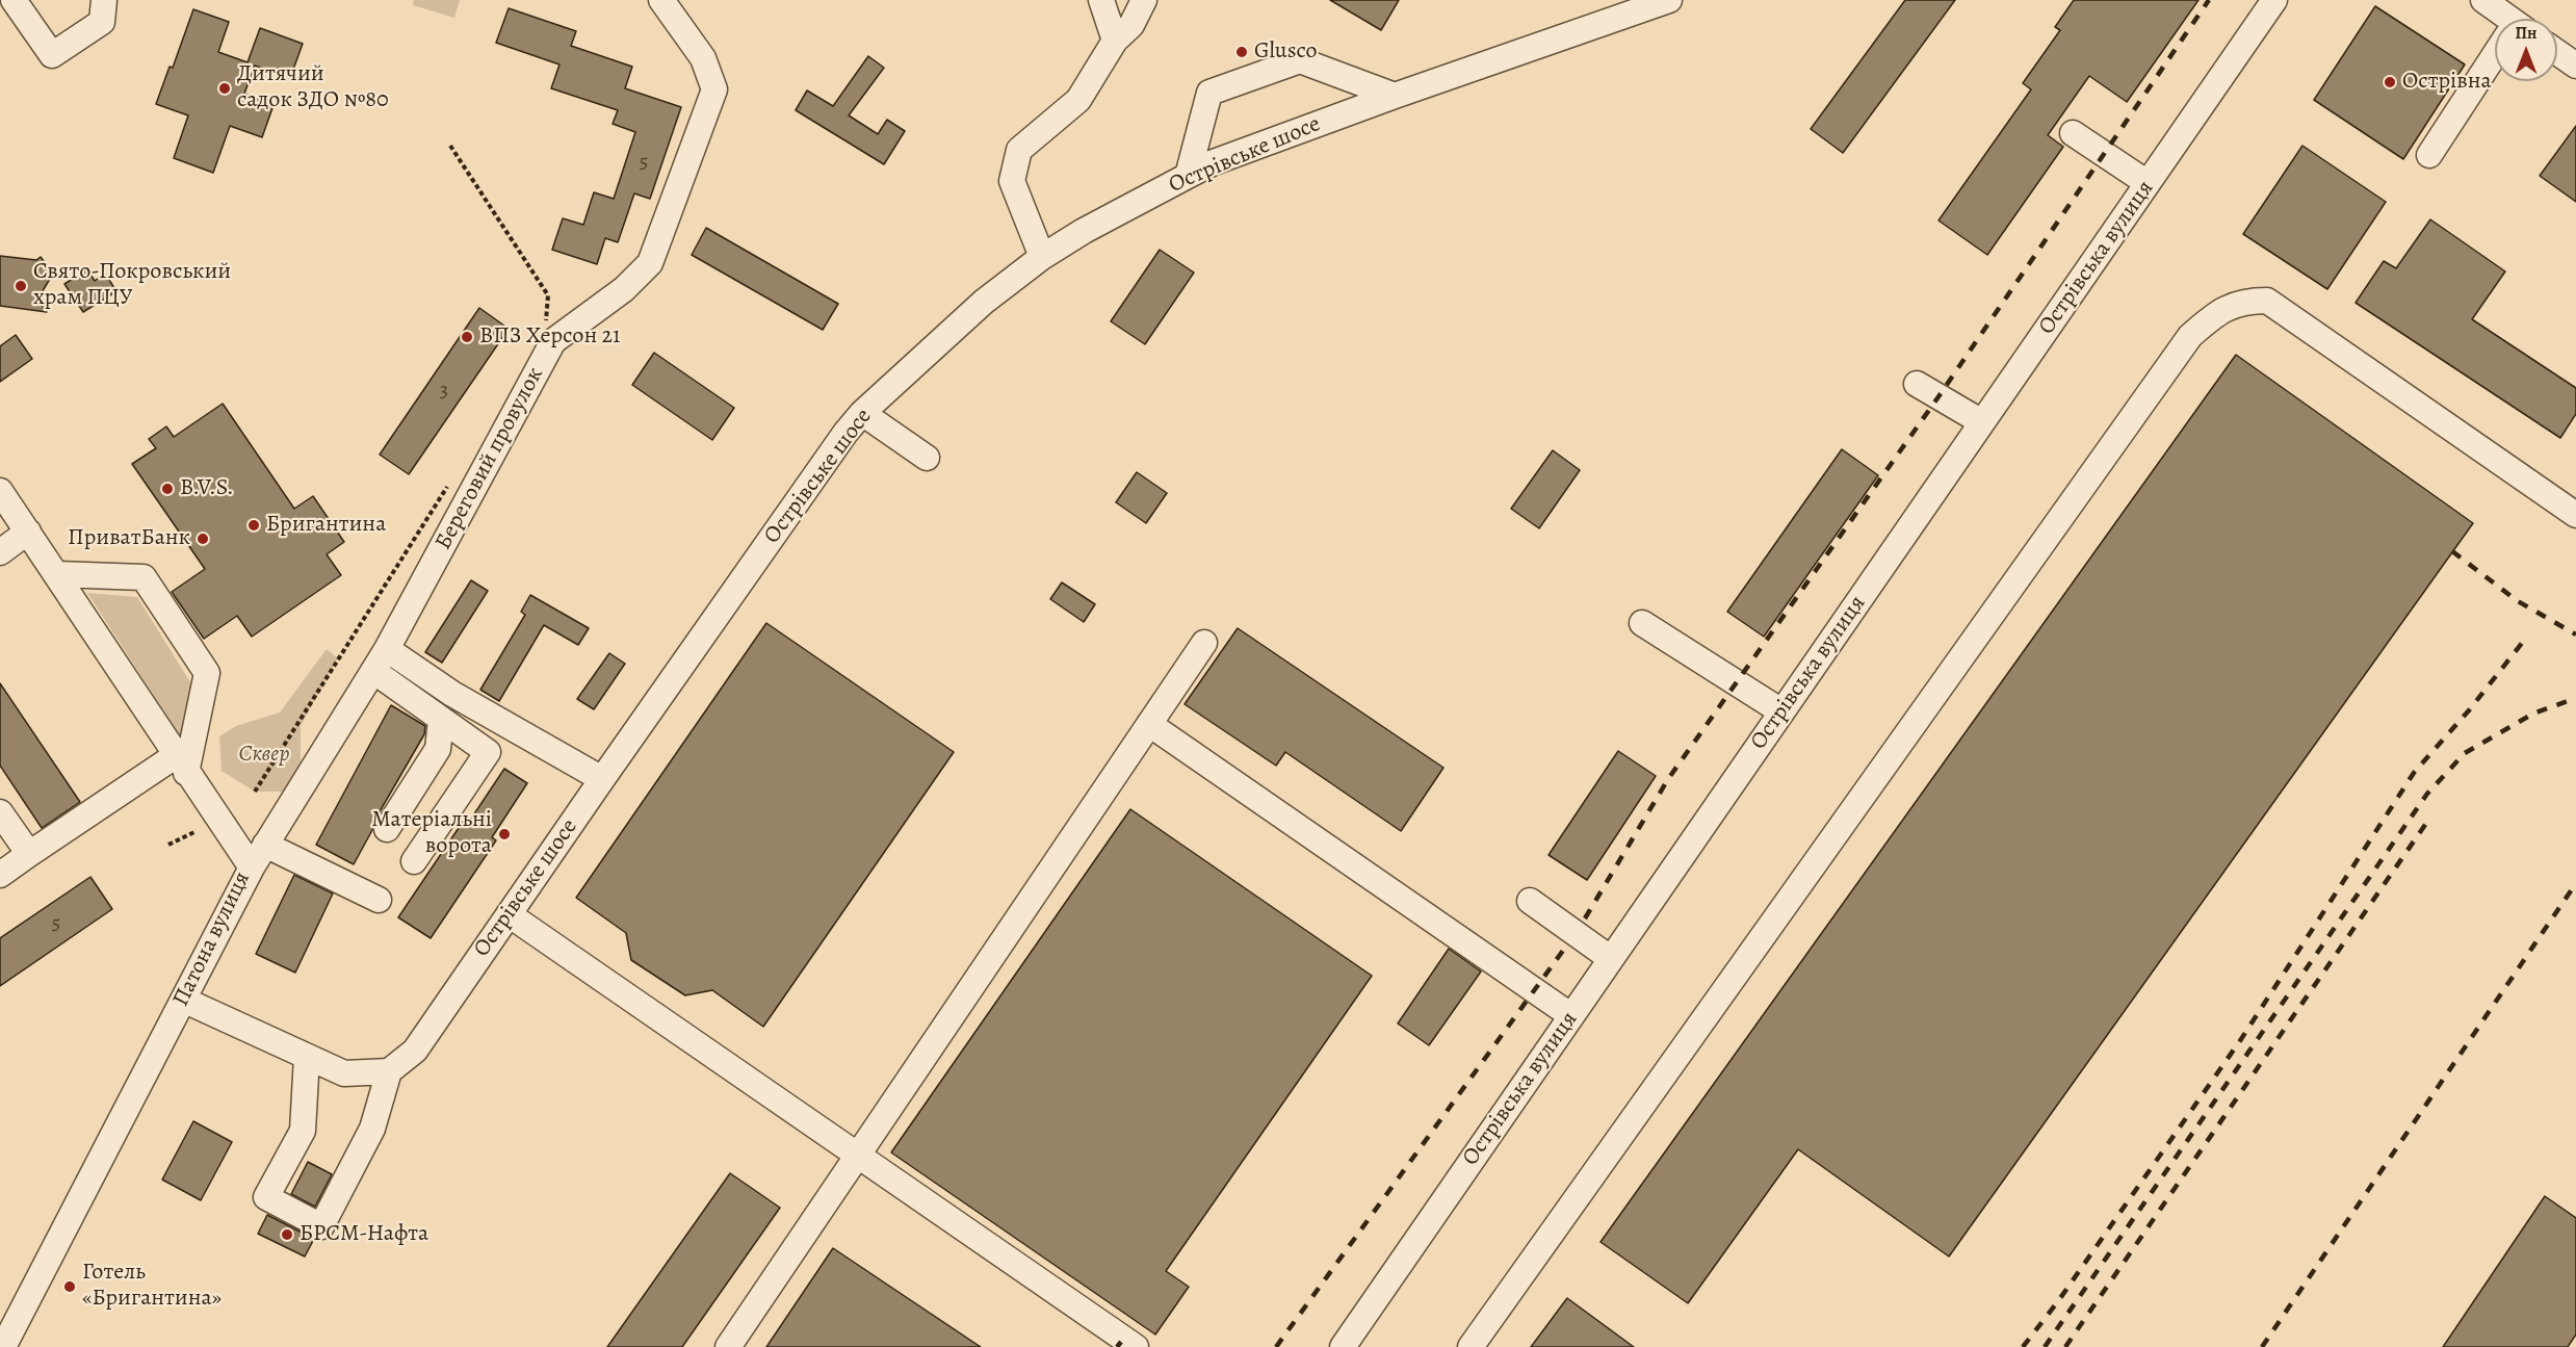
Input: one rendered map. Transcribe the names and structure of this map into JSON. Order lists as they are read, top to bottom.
{
  "streets": {
    "street": [
      "Острівське шосе",
      "Острівська вулиця",
      "Береговий провулок",
      "Патона вулиця"
    ]
  },
  "crossings": [
    ["Береговий провулок", "Патона вулиця"]
  ],
  "parks": ["Сквер"],
  "places": [
    "Glusco",
    "Острівна",
    "Дитячий садок ЗДО №80",
    "Свято-Покровський храм ПЦУ",
    "ВПЗ Херсон 21",
    "B.V.S.",
    "Бригантина",
    "ПриватБанк",
    "Матеріальні ворота",
    "БРСМ-Нафта",
    "Готель «Бригантина»"
  ],
  "house_numbers": ["5", "3", "5"],
  "north": "top"
}
